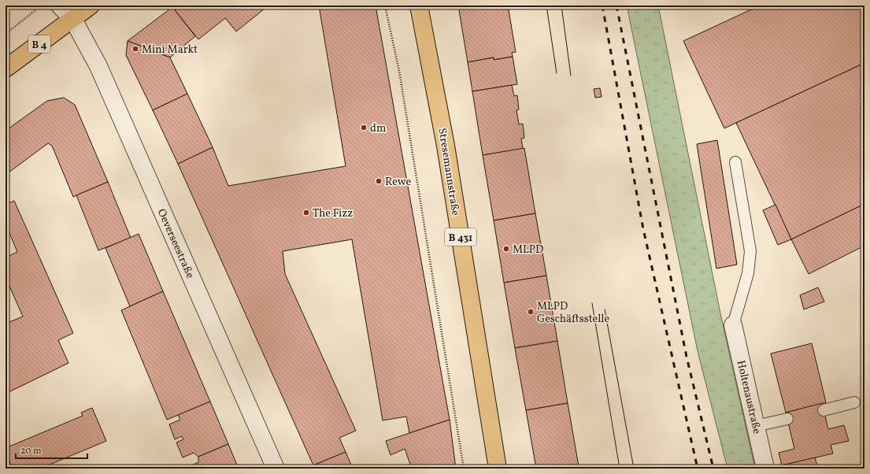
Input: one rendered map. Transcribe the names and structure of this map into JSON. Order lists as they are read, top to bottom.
{
  "streets": {
    "main road": ["B 4", "Stresemannstraße", "B 431"],
    "street": ["Oeverseestraße", "Holtenaustraße"]
  },
  "crossings": [
    ["B 4", "Oeverseestraße"]
  ],
  "places": [
    "Mini Markt",
    "dm",
    "Rewe",
    "The Fizz",
    "MLPD",
    "MLPD Geschäftsstelle"
  ],
  "scale_bar": "20 m"
}
